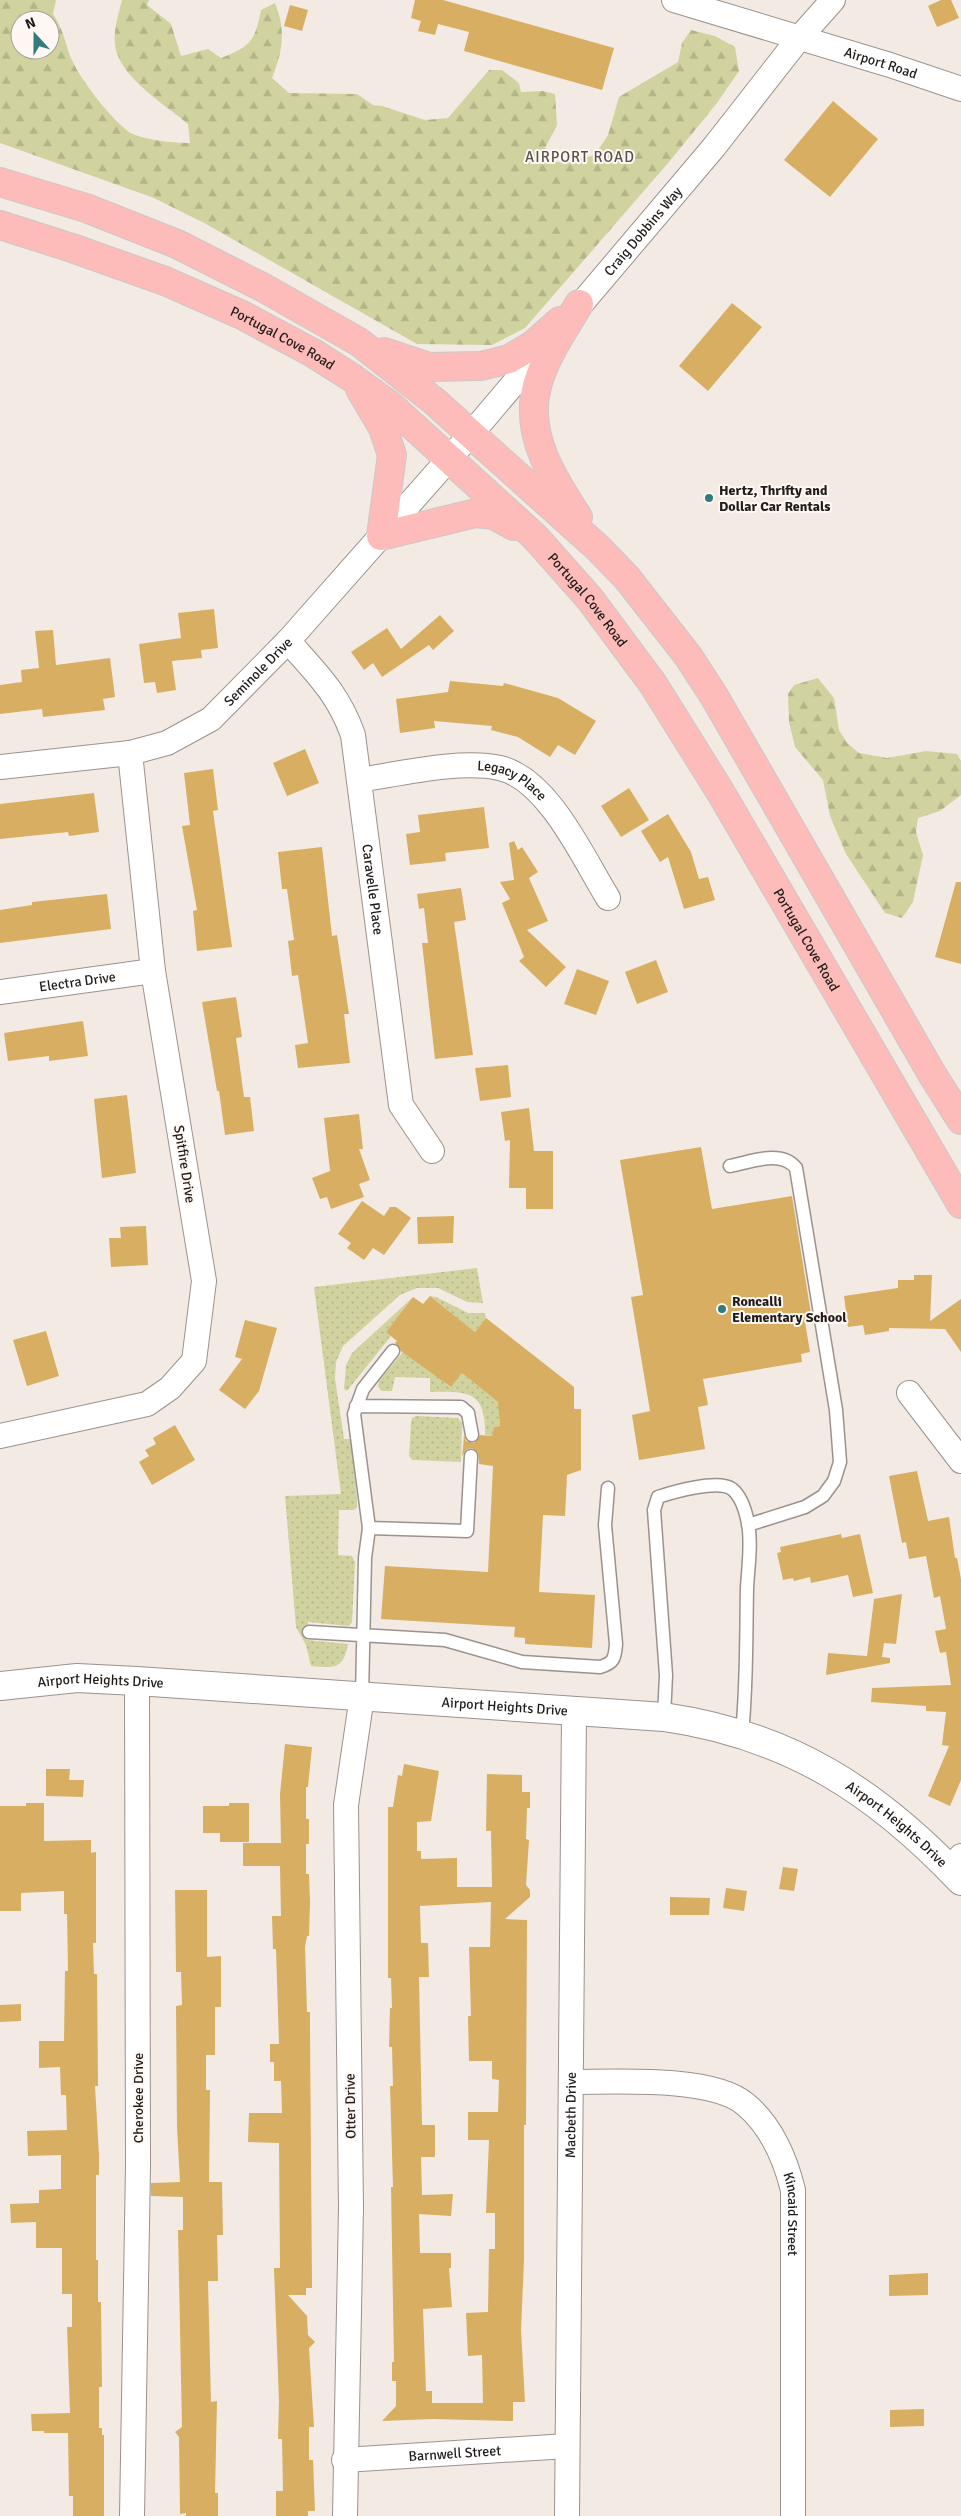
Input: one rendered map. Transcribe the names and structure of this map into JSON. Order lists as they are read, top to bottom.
{
  "streets": {
    "main road": ["Portugal Cove Road"],
    "street": [
      "Airport Road",
      "Craig Dobbins Way",
      "Seminole Drive",
      "Legacy Place",
      "Caravelle Place",
      "Electra Drive",
      "Spitfire Drive",
      "Airport Heights Drive",
      "Cherokee Drive",
      "Otter Drive",
      "Macbeth Drive",
      "Kincaid Street",
      "Barnwell Street"
    ]
  },
  "crossings": [
    ["Airport Road", "Craig Dobbins Way"],
    ["Craig Dobbins Way", "Portugal Cove Road"],
    ["Craig Dobbins Way", "Seminole Drive"],
    ["Portugal Cove Road", "Seminole Drive"],
    ["Seminole Drive", "Caravelle Place"],
    ["Seminole Drive", "Spitfire Drive"],
    ["Legacy Place", "Caravelle Place"],
    ["Electra Drive", "Spitfire Drive"],
    ["Airport Heights Drive", "Cherokee Drive"],
    ["Airport Heights Drive", "Otter Drive"],
    ["Airport Heights Drive", "Macbeth Drive"],
    ["Otter Drive", "Barnwell Street"],
    ["Macbeth Drive", "Kincaid Street"],
    ["Macbeth Drive", "Barnwell Street"]
  ],
  "districts": ["AIRPORT ROAD"],
  "places": ["Hertz, Thrifty and Dollar Car Rentals", "Roncalli Elementary School"],
  "north": "top"
}
